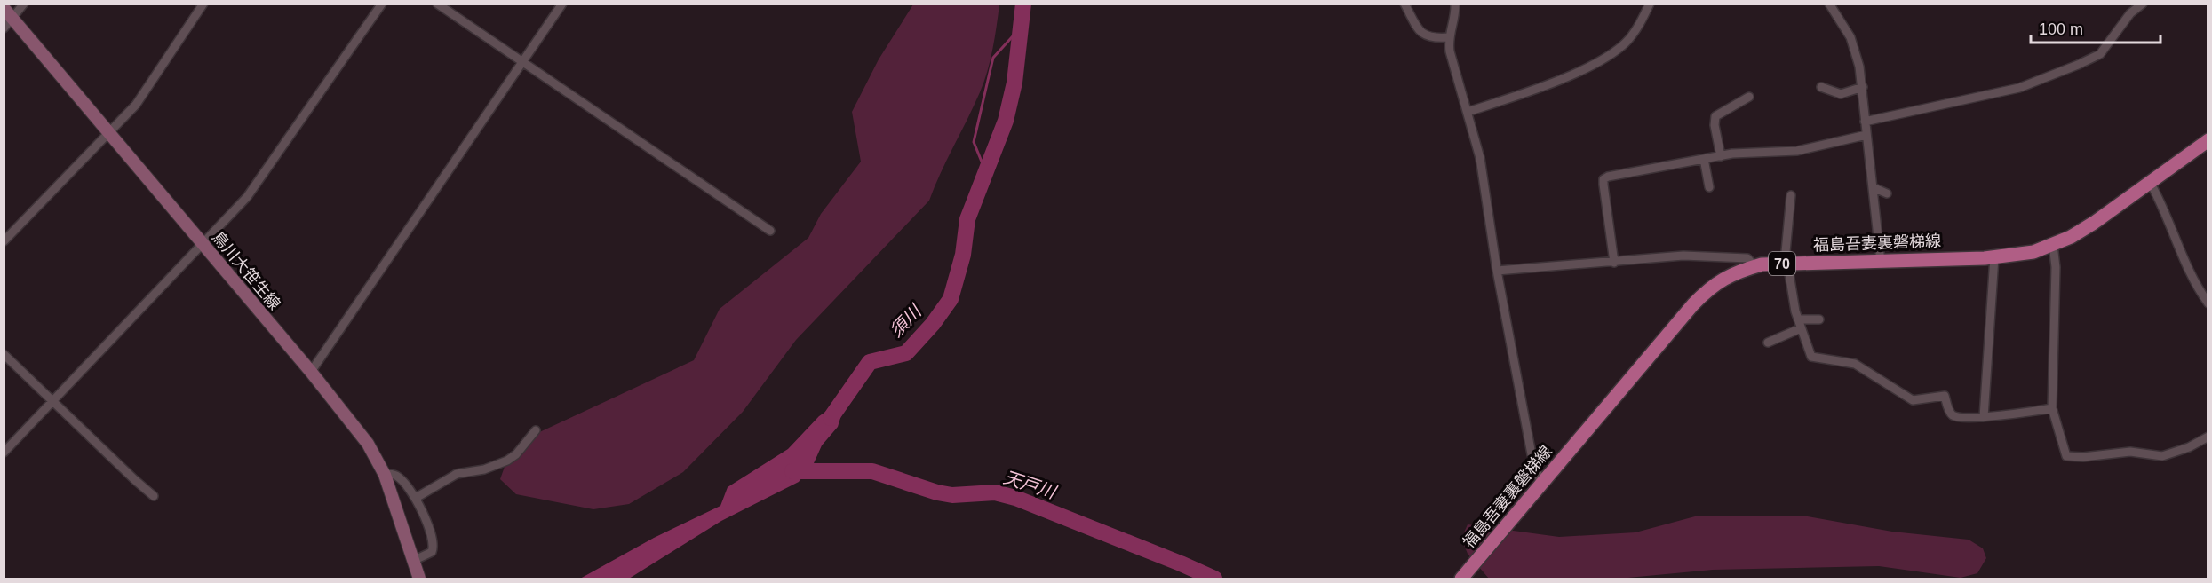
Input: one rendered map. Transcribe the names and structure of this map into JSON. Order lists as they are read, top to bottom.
{
  "streets": {
    "main road": ["福島吾妻裏磐梯線", "70"],
    "street": ["鳥川大笹生線"]
  },
  "water": ["須川", "天戸川"],
  "scale_bar": "100 m"
}
